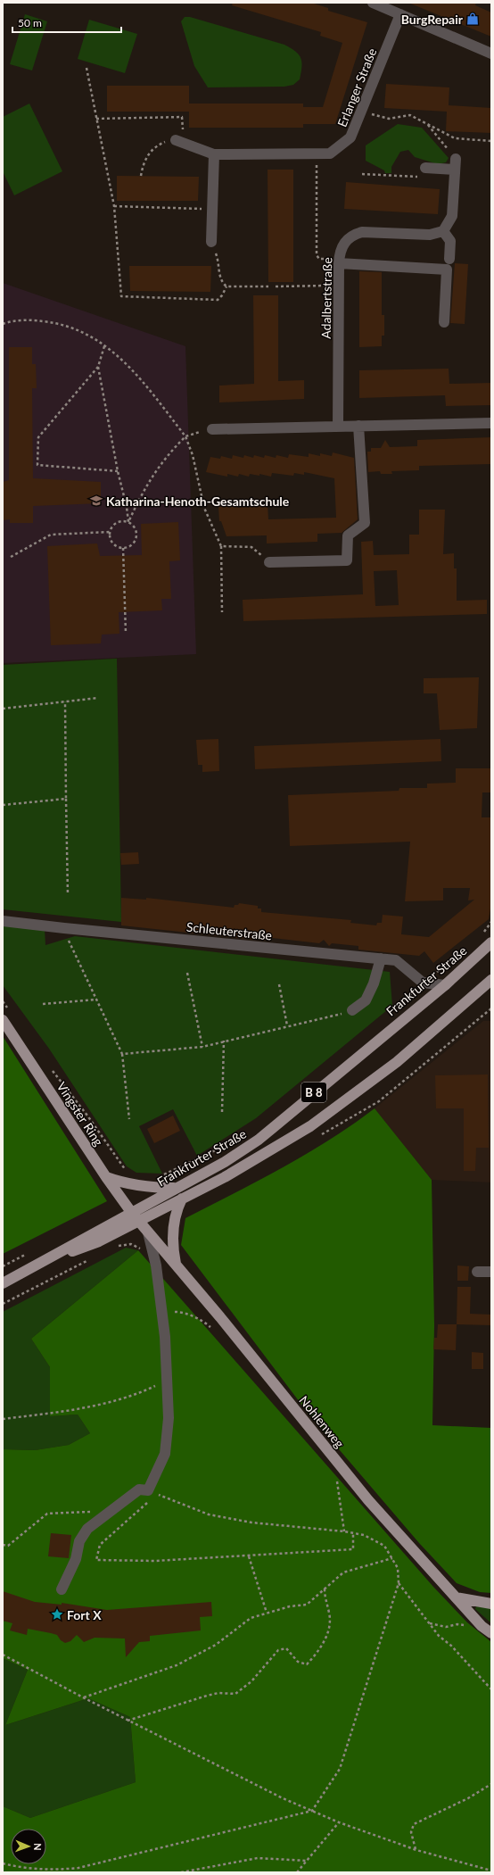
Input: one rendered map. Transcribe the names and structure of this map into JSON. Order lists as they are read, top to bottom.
{
  "streets": {
    "main road": [
      "Frankfurter Straße",
      "B 8",
      "Vingster Ring",
      "Nohlenweg"
    ],
    "street": ["Erlanger Straße", "Adalbertstraße", "Schleuterstraße"]
  },
  "crossings": [
    ["Frankfurter Straße", "Vingster Ring"],
    ["Frankfurter Straße", "Nohlenweg"],
    ["Vingster Ring", "Nohlenweg"]
  ],
  "places": {
    "shop": ["BurgRepair"],
    "school or university": ["Katharina-Henoth-Gesamtschule"],
    "place": ["Fort X"]
  },
  "scale_bar": "50 m",
  "north": "right"
}
